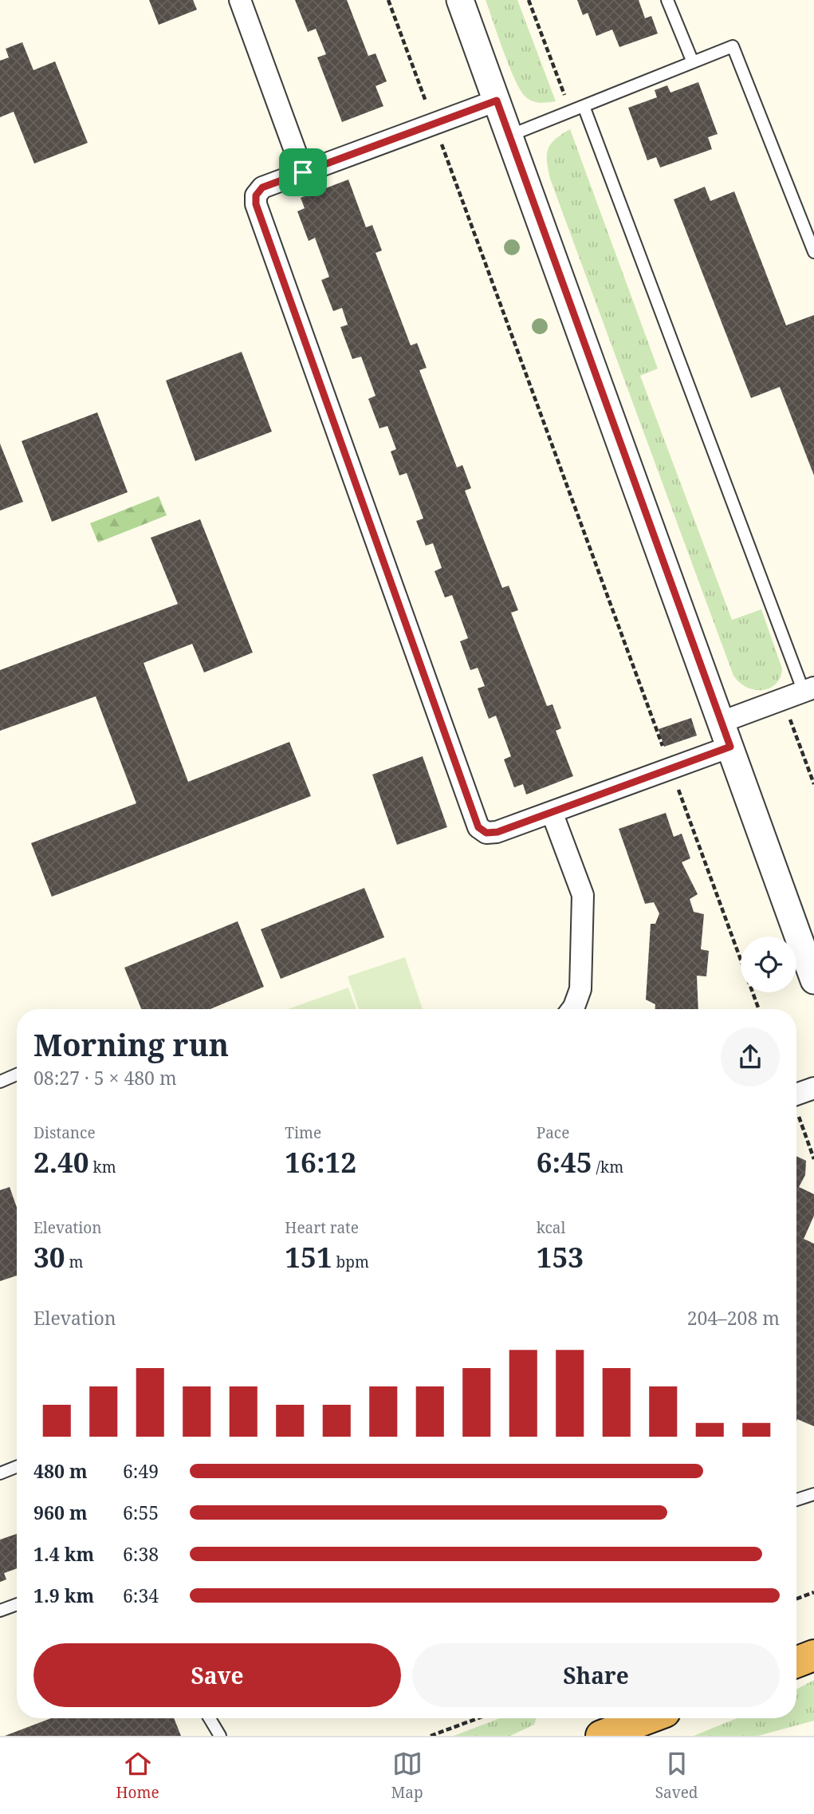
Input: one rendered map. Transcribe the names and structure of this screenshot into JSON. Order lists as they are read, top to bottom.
{
  "page": {
    "heading": ["Morning run", "08:27 · 5 × 480 m"],
    "stats": [
      ["Distance", "2.40 km"],
      ["Time", "16:12"],
      ["Pace", "6:45 /km"],
      ["Elevation", "30 m"],
      ["Heart rate", "151 bpm"],
      ["kcal", "153"]
    ],
    "chart": ["Elevation", "204–208 m"],
    "list": [
      {
        "name": "480 m",
        "note": "6:49"
      },
      {
        "name": "960 m",
        "note": "6:55"
      },
      {
        "name": "1.4 km",
        "note": "6:38"
      },
      {
        "name": "1.9 km",
        "note": "6:34"
      }
    ],
    "buttons": ["Save", "Share"],
    "tabs": ["Home", "Map", "Saved"]
  }
}
